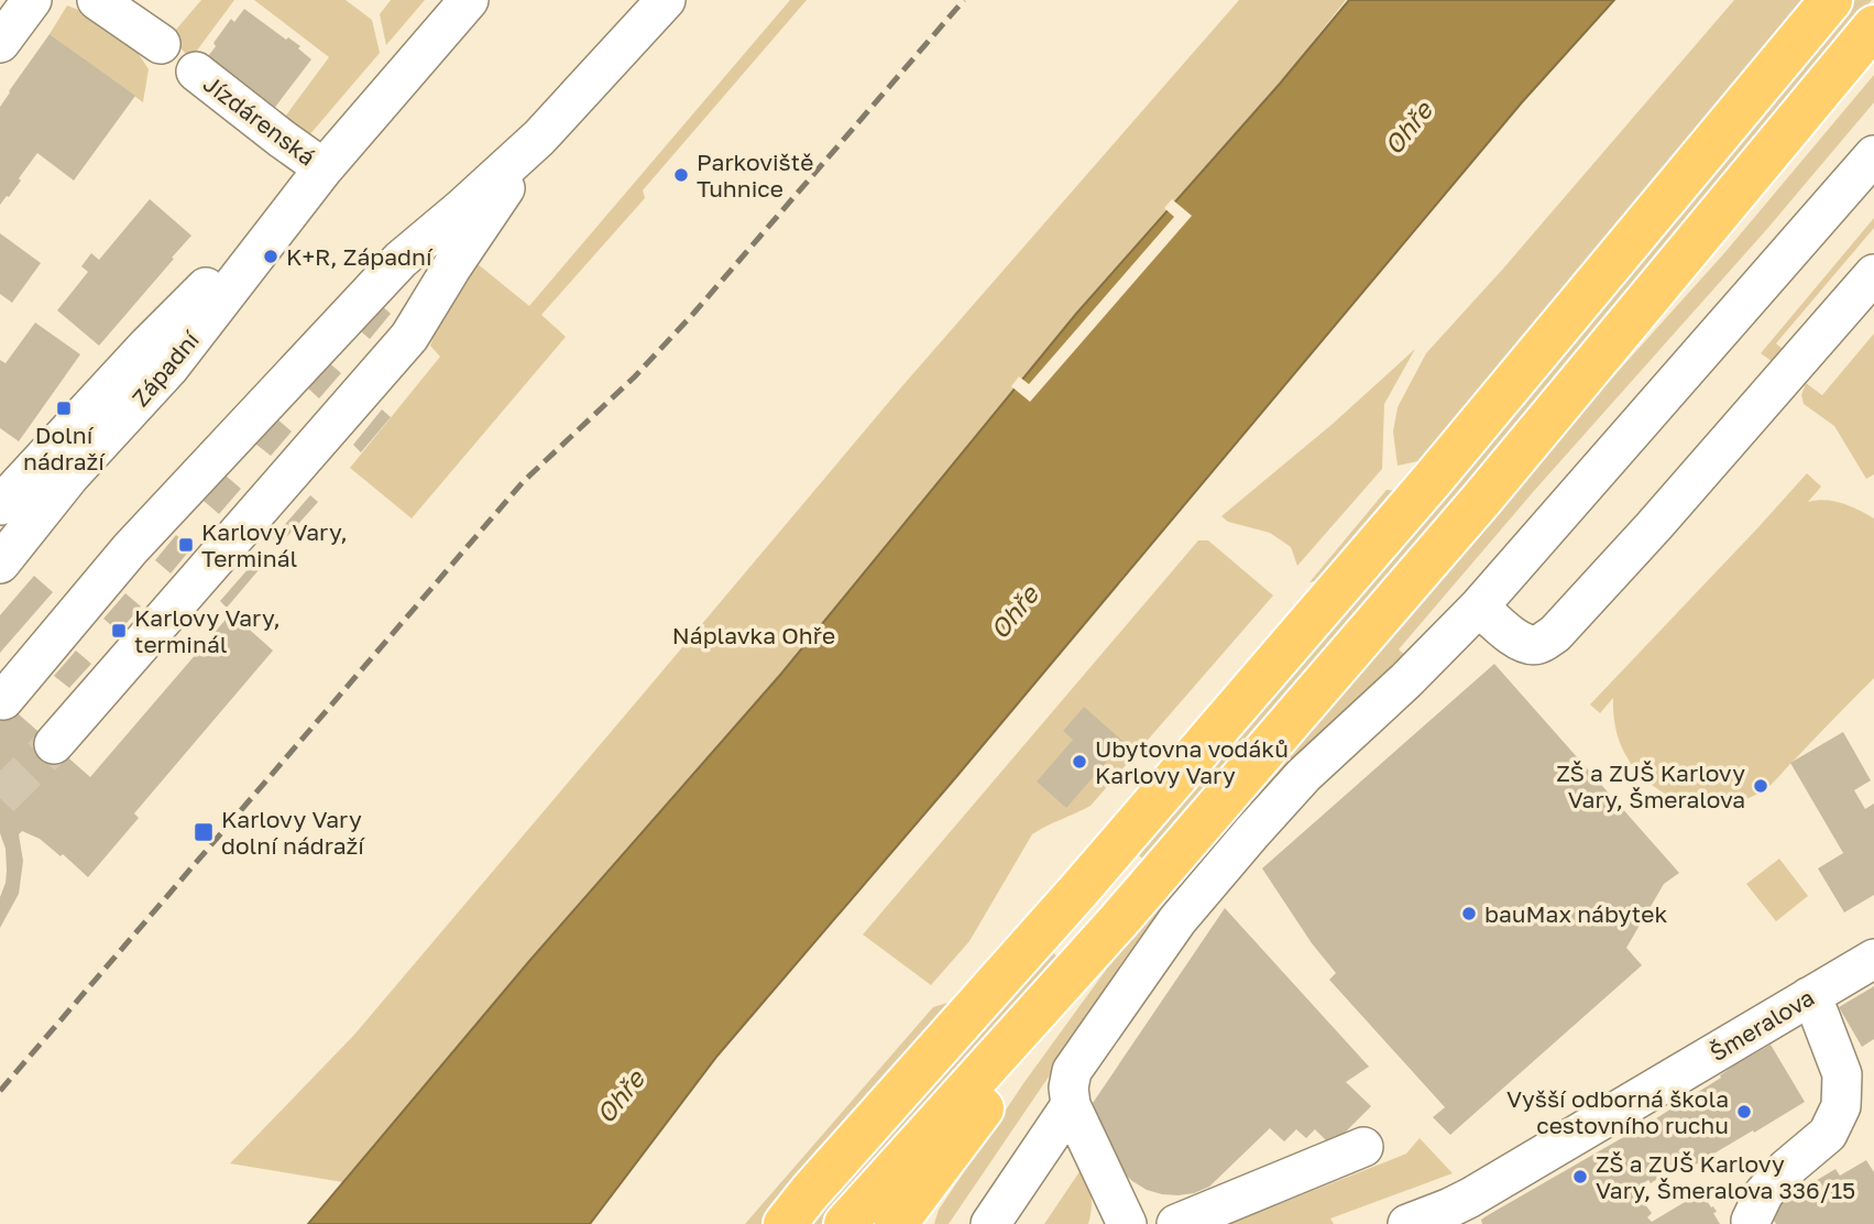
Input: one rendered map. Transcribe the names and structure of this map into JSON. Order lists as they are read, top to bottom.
{
  "streets": {
    "street": ["Jízdárenská", "Západní", "Šmeralova"]
  },
  "crossings": [
    ["Jízdárenská", "Západní"]
  ],
  "water": ["Ohře"],
  "parks": ["Náplavka Ohře"],
  "places": {
    "other": [
      "Parkoviště Tuhnice",
      "K+R, Západní",
      "Ubytovna vodáků Karlovy Vary",
      "ZŠ a ZUŠ Karlovy Vary, Šmeralova",
      "bauMax nábytek",
      "Vyšší odborná škola cestovního ruchu",
      "ZŠ a ZUŠ Karlovy Vary, Šmeralova 336/15"
    ],
    "transit": [
      "Dolní nádraží",
      "Karlovy Vary, Terminál",
      "Karlovy Vary, terminál",
      "Karlovy Vary dolní nádraží"
    ]
  }
}
